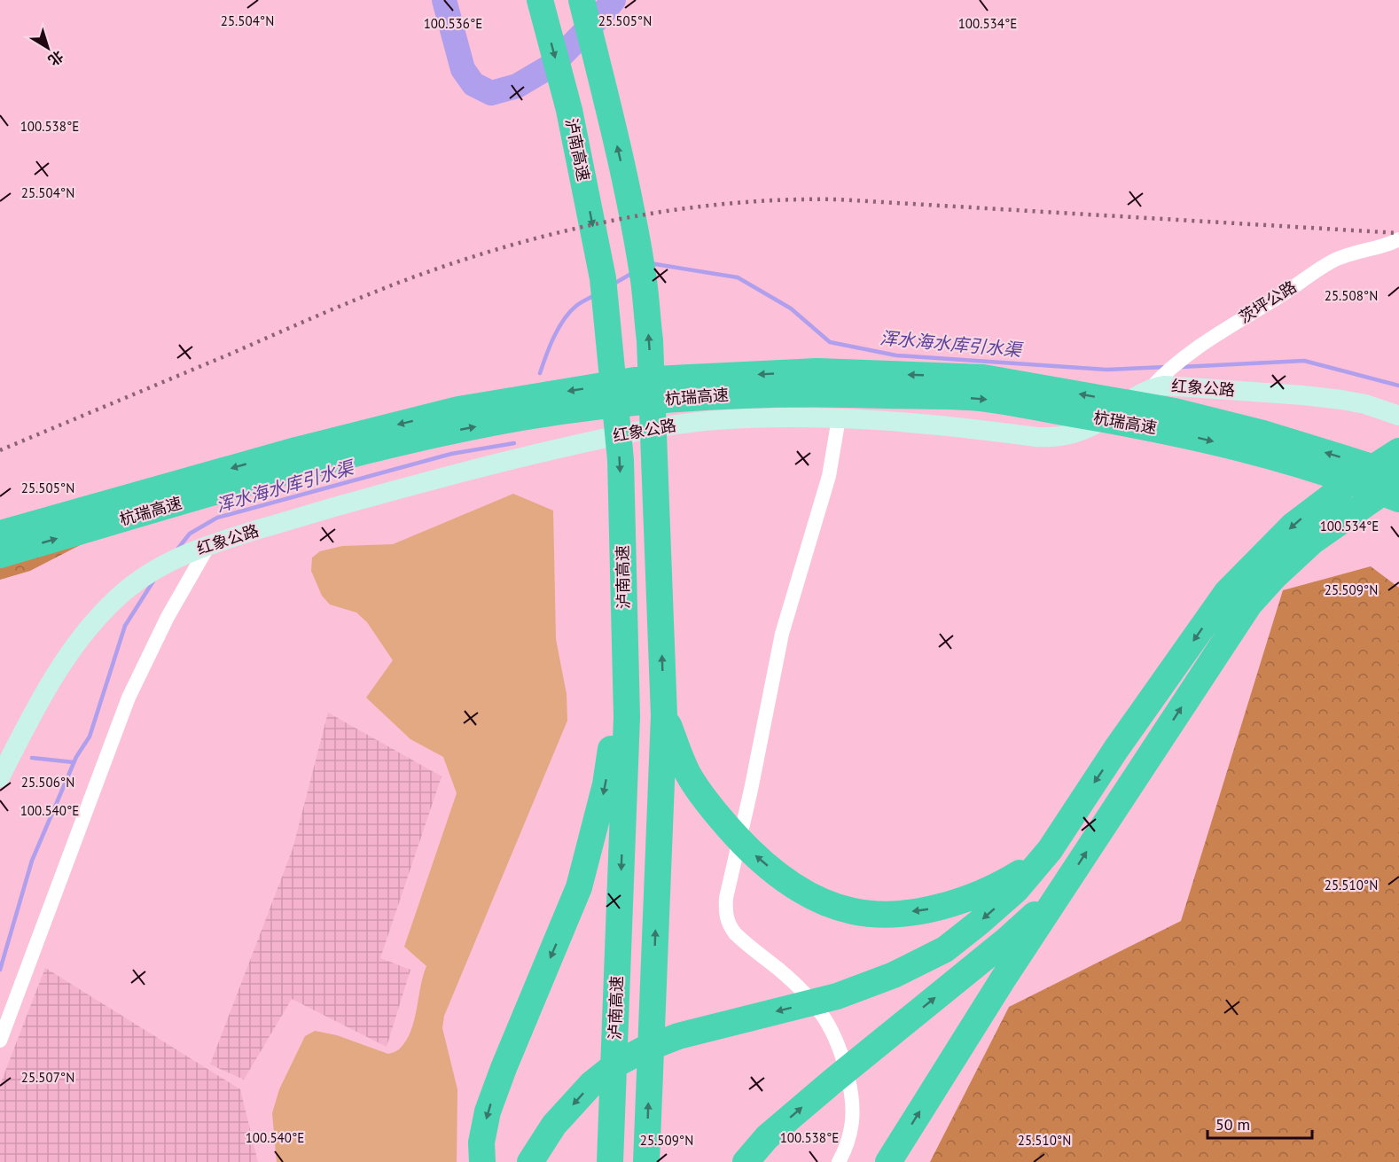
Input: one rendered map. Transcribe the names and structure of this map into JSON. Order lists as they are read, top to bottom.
{
  "streets": {
    "highway": ["泸南高速", "杭瑞高速"],
    "main road": ["红象公路"],
    "street": ["茨坪公路"]
  },
  "crossings": [
    ["茨坪公路", "红象公路"]
  ],
  "water": ["浑水海水库引水渠"],
  "scale_bar": "50 m",
  "north": "bottom right",
  "coordinates": [
    "25.504°N",
    "25.505°N",
    "100.536°E",
    "100.534°E",
    "100.538°E",
    "25.508°N",
    "25.509°N",
    "25.506°N",
    "100.540°E",
    "25.510°N",
    "25.507°N"
  ]
}
